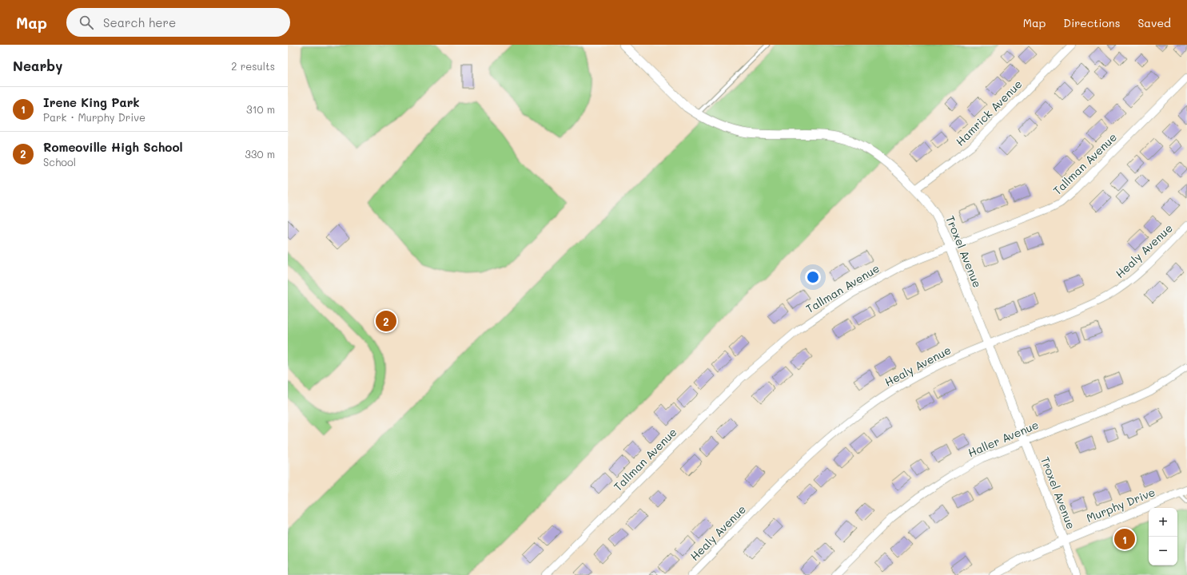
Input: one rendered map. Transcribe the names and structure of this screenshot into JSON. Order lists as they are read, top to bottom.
{
  "streets": {
    "street": [
      "Hamrick Avenue",
      "Tallman Avenue",
      "Healy Avenue",
      "Troxel Avenue",
      "Haller Avenue",
      "Murphy Drive"
    ]
  },
  "crossings": [
    ["Hamrick Avenue", "Troxel Avenue"],
    ["Tallman Avenue", "Troxel Avenue"],
    ["Healy Avenue", "Troxel Avenue"],
    ["Troxel Avenue", "Haller Avenue"],
    ["Troxel Avenue", "Murphy Drive"]
  ],
  "page": {
    "header": "Map",
    "search": "Search here",
    "nav": ["Map", "Directions", "Saved"],
    "heading": ["Nearby", "2 results"],
    "list": [
      {
        "mark": "1",
        "name": "Irene King Park",
        "note": "Park · Murphy Drive",
        "value": "310 m"
      },
      {
        "mark": "2",
        "name": "Romeoville High School",
        "note": "School",
        "value": "330 m"
      }
    ],
    "pins": ["2", "1"],
    "map_buttons": ["+", "−"]
  }
}
